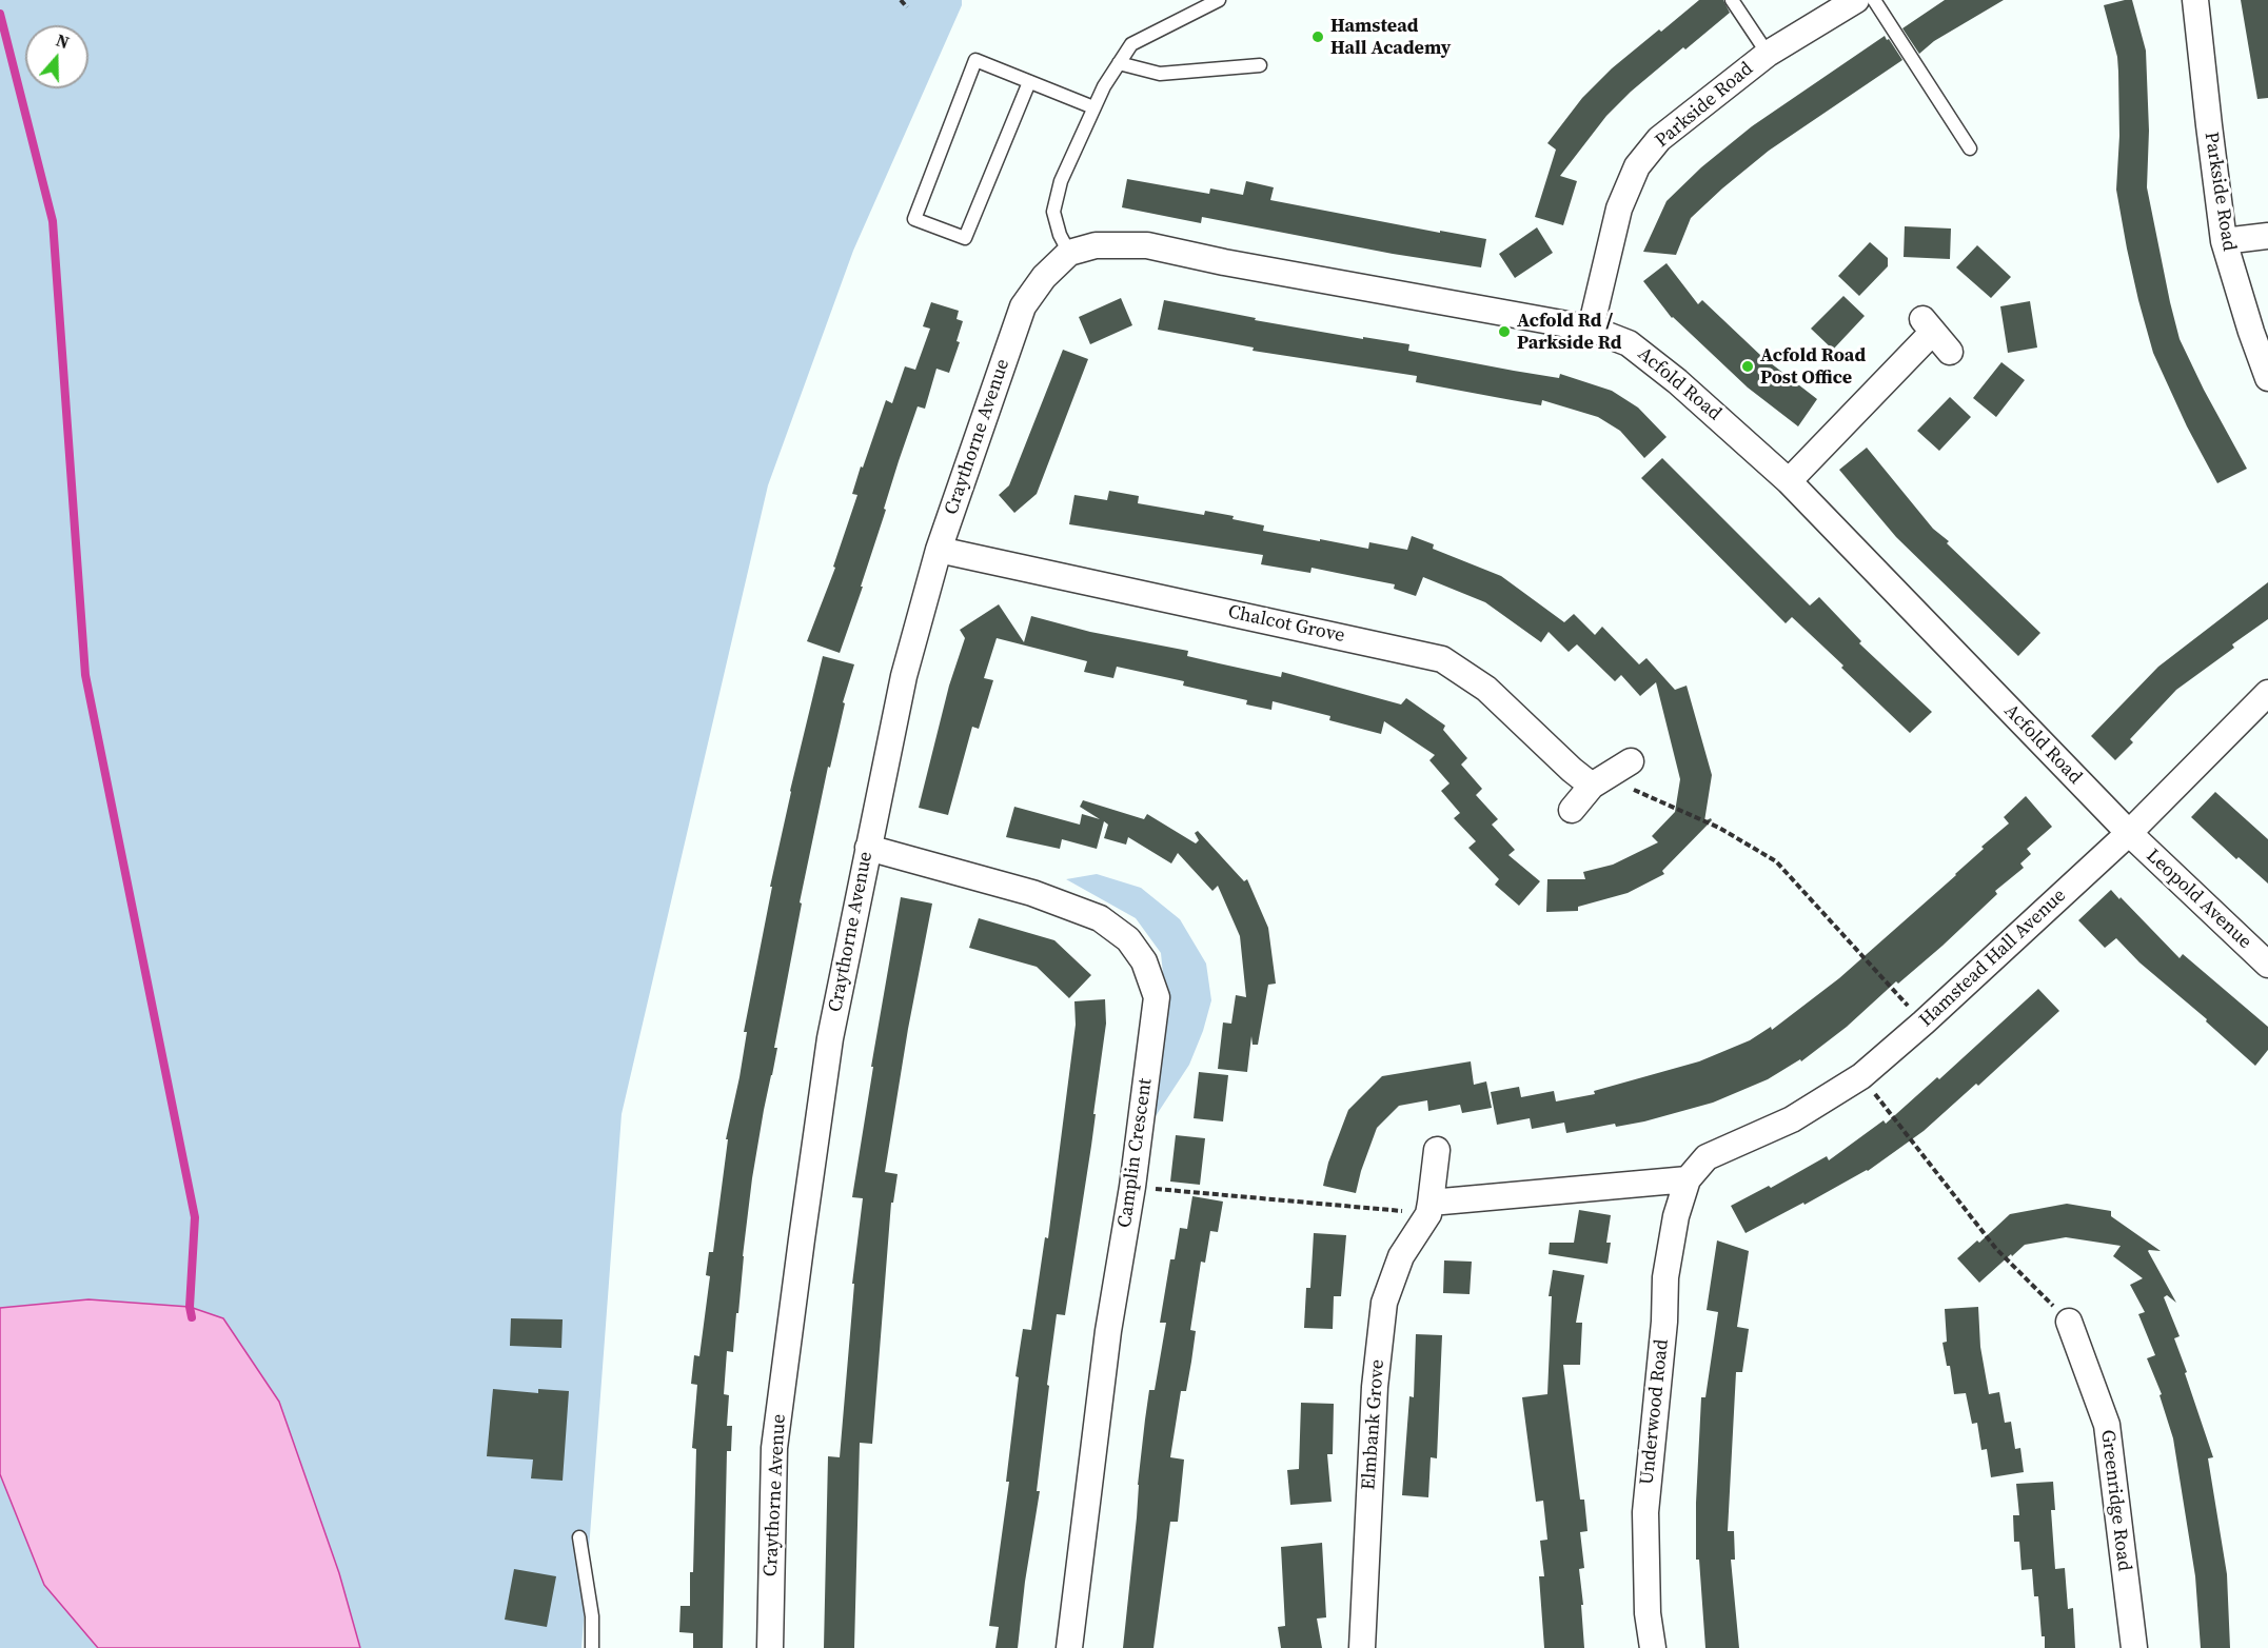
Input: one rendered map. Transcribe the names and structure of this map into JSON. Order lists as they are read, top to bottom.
{
  "streets": {
    "street": [
      "Parkside Road",
      "Acfold Road",
      "Craythorne Avenue",
      "Chalcot Grove",
      "Leopold Avenue",
      "Hamstead Hall Avenue",
      "Camplin Crescent",
      "Underwood Road",
      "Elmbank Grove",
      "Greenridge Road"
    ]
  },
  "crossings": [
    ["Parkside Road", "Acfold Road"],
    ["Acfold Road", "Craythorne Avenue"],
    ["Acfold Road", "Leopold Avenue"],
    ["Acfold Road", "Hamstead Hall Avenue"],
    ["Craythorne Avenue", "Chalcot Grove"],
    ["Craythorne Avenue", "Camplin Crescent"],
    ["Leopold Avenue", "Hamstead Hall Avenue"],
    ["Hamstead Hall Avenue", "Underwood Road"]
  ],
  "places": ["Hamstead Hall Academy", "Acfold Rd / Parkside Rd", "Acfold Road Post Office"],
  "north": "top"
}
